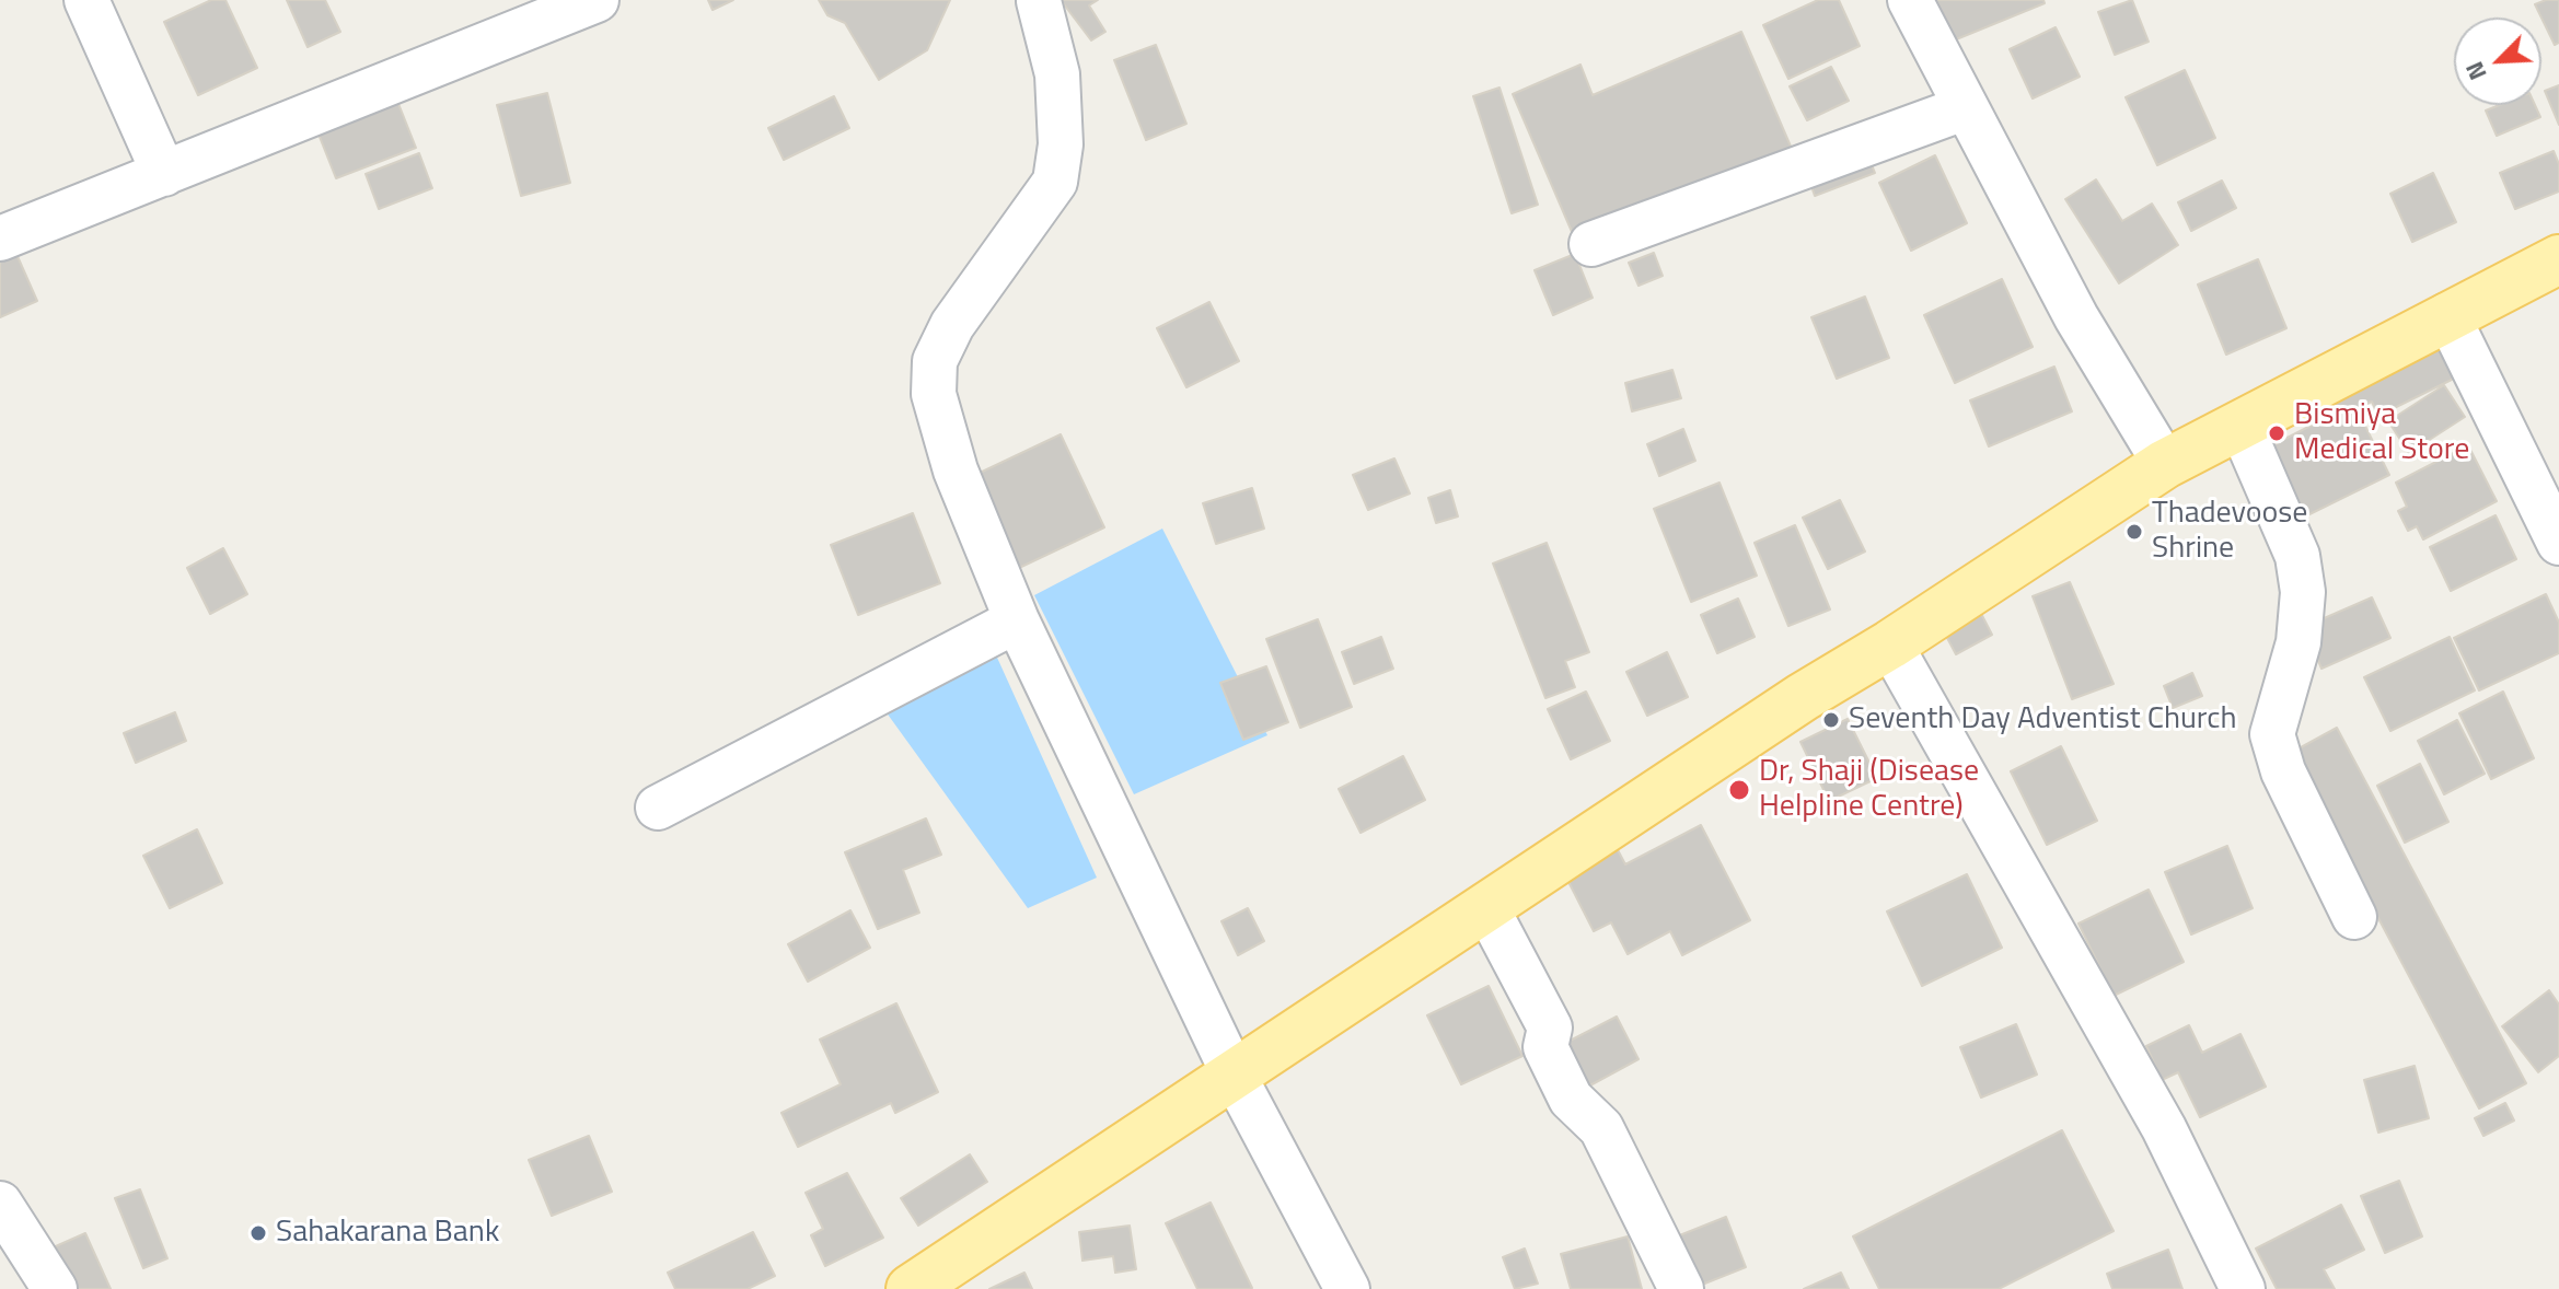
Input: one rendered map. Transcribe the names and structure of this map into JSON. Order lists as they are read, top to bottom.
{
  "places": [
    "Bismiya Medical Store",
    "Thadevoose Shrine",
    "Seventh Day Adventist Church",
    "Dr, Shaji (Disease Helpline Centre)",
    "Sahakarana Bank"
  ],
  "north": "bottom left"
}
